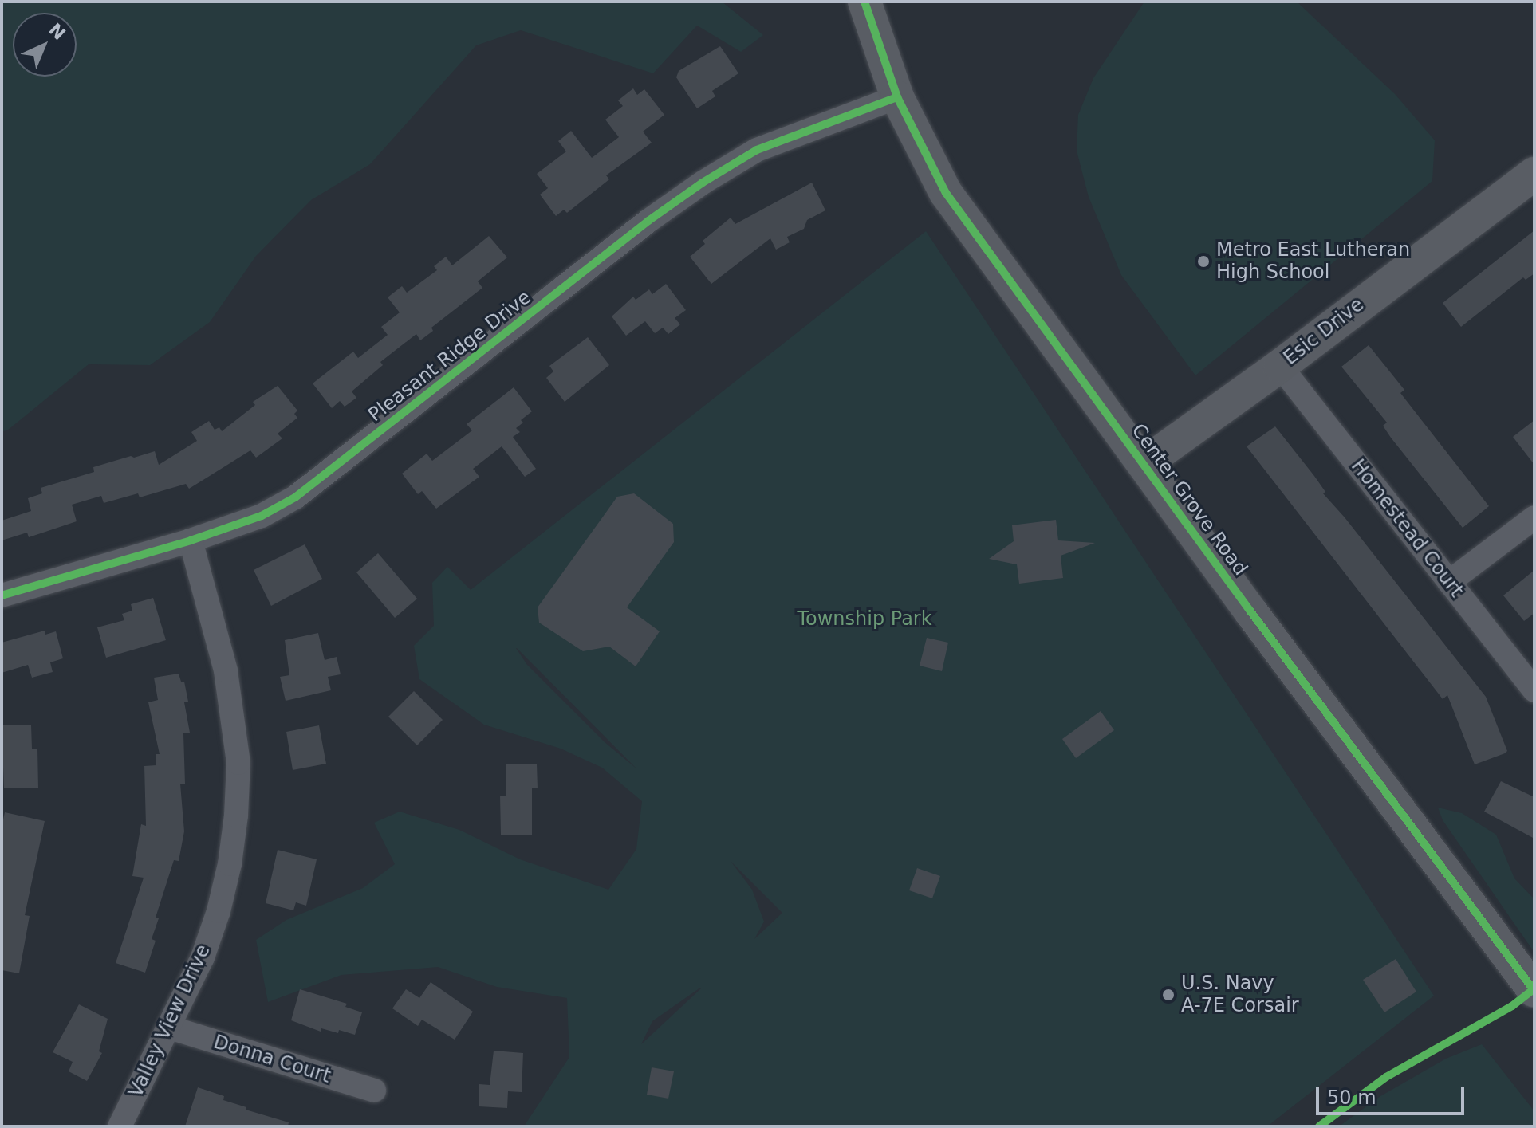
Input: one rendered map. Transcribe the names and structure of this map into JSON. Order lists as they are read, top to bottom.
{
  "streets": {
    "street": [
      "Esic Drive",
      "Pleasant Ridge Drive",
      "Center Grove Road",
      "Homestead Court",
      "Valley View Drive",
      "Donna Court"
    ]
  },
  "crossings": [
    ["Esic Drive", "Center Grove Road"],
    ["Esic Drive", "Homestead Court"],
    ["Pleasant Ridge Drive", "Center Grove Road"],
    ["Pleasant Ridge Drive", "Valley View Drive"],
    ["Valley View Drive", "Donna Court"]
  ],
  "parks": ["Township Park"],
  "places": ["Metro East Lutheran High School", "U.S. Navy A-7E Corsair"],
  "scale_bar": "50 m",
  "north": "top right"
}
